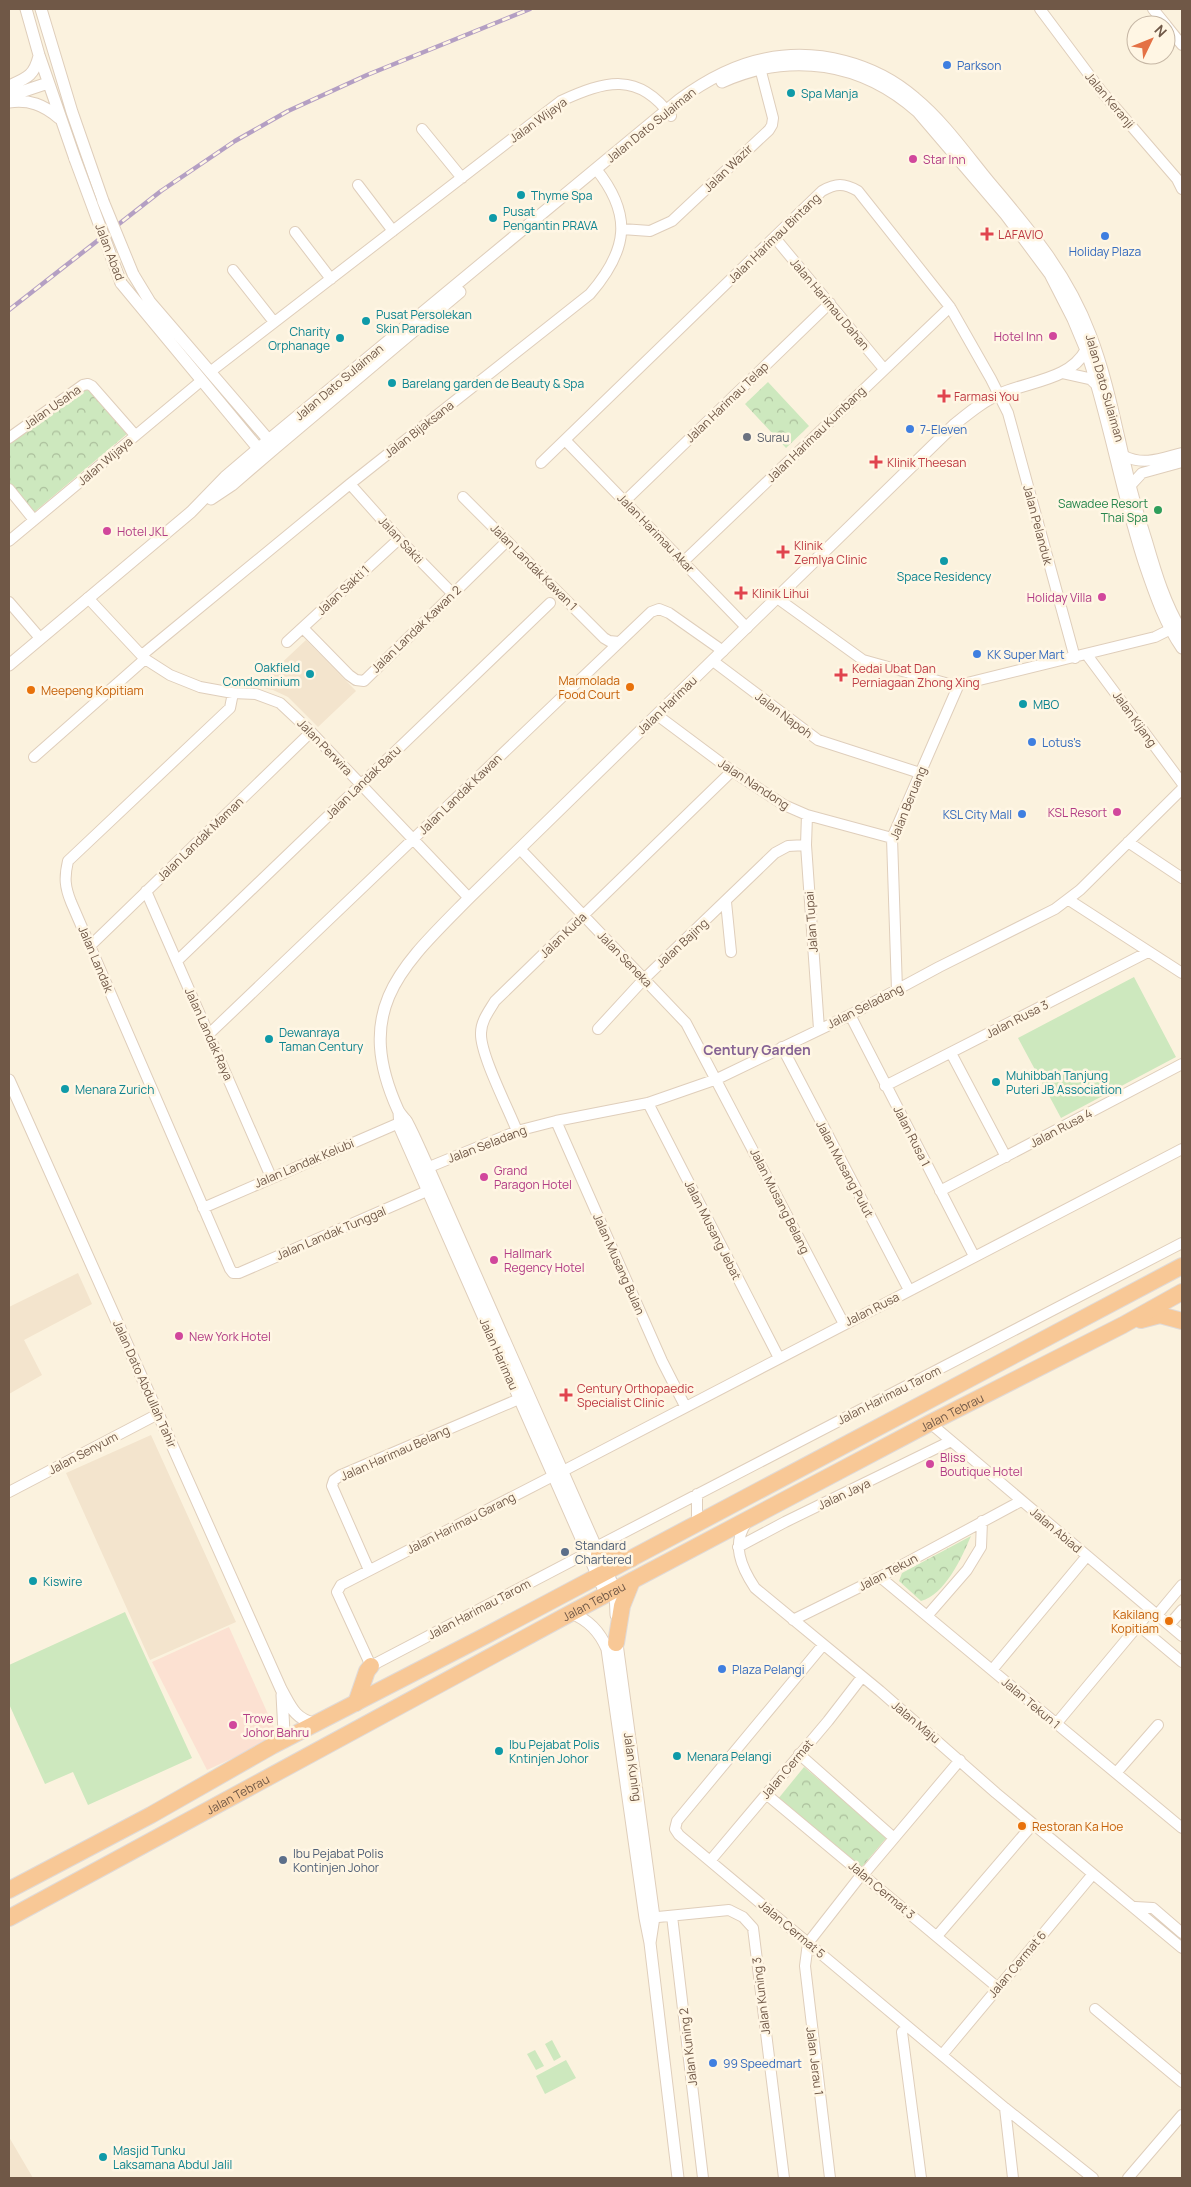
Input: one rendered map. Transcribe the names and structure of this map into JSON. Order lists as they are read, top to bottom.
{
  "streets": {
    "highway": ["Jalan Tebrau"],
    "street": [
      "Jalan Keranji",
      "Jalan Wijaya",
      "Jalan Dato Sulaiman",
      "Jalan Wazir",
      "Jalan Harimau Bintang",
      "Jalan Abad",
      "Jalan Harimau Dahan",
      "Jalan Harimau Telap",
      "Jalan Usaha",
      "Jalan Bijaksana",
      "Jalan Harimau Kumbang",
      "Jalan Pelanduk",
      "Jalan Harimau Akar",
      "Jalan Sakti",
      "Jalan Landak Kawan 1",
      "Jalan Sakti 1",
      "Jalan Landak Kawan 2",
      "Jalan Harimau",
      "Jalan Napoh",
      "Jalan Kijang",
      "Jalan Perwira",
      "Jalan Landak Batu",
      "Jalan Nandong",
      "Jalan Landak Kawan",
      "Jalan Beruang",
      "Jalan Landak Maman",
      "Jalan Tupai",
      "Jalan Kuda",
      "Jalan Bajing",
      "Jalan Landak",
      "Jalan Seneka",
      "Jalan Seladang",
      "Jalan Rusa 3",
      "Jalan Landak Raya",
      "Jalan Rusa 4",
      "Jalan Rusa 1",
      "Jalan Landak Kelubi",
      "Jalan Musang Pulut",
      "Jalan Musang Belang",
      "Jalan Musang Jebat",
      "Jalan Landak Tunggal",
      "Jalan Musang Bulan",
      "Jalan Rusa",
      "Jalan Dato Abdullah Tahir",
      "Jalan Harimau Tarom",
      "Jalan Senyum",
      "Jalan Harimau Belang",
      "Jalan Jaya",
      "Jalan Harimau Garang",
      "Jalan Abiad",
      "Jalan Tekun",
      "Jalan Tekun 1",
      "Jalan Maju",
      "Jalan Kuning",
      "Jalan Cermat",
      "Jalan Cermat 3",
      "Jalan Cermat 5",
      "Jalan Cermat 6",
      "Jalan Kuning 3",
      "Jalan Kuning 2",
      "Jalan Jerau 1"
    ]
  },
  "crossings": [
    ["Jalan Wijaya", "Jalan Dato Sulaiman"],
    ["Jalan Wijaya", "Jalan Abad"],
    ["Jalan Wijaya", "Jalan Usaha"],
    ["Jalan Dato Sulaiman", "Jalan Wazir"],
    ["Jalan Dato Sulaiman", "Jalan Abad"],
    ["Jalan Dato Sulaiman", "Jalan Bijaksana"],
    ["Jalan Dato Sulaiman", "Jalan Harimau"],
    ["Jalan Dato Sulaiman", "Jalan Perwira"],
    ["Jalan Wazir", "Jalan Bijaksana"],
    ["Jalan Harimau Bintang", "Jalan Harimau Dahan"],
    ["Jalan Harimau Bintang", "Jalan Harimau Kumbang"],
    ["Jalan Harimau Bintang", "Jalan Pelanduk"],
    ["Jalan Harimau Bintang", "Jalan Harimau Akar"],
    ["Jalan Harimau Bintang", "Jalan Harimau"],
    ["Jalan Harimau Dahan", "Jalan Harimau Telap"],
    ["Jalan Harimau Dahan", "Jalan Harimau Kumbang"],
    ["Jalan Harimau Telap", "Jalan Harimau Akar"],
    ["Jalan Bijaksana", "Jalan Sakti"],
    ["Jalan Bijaksana", "Jalan Perwira"],
    ["Jalan Harimau Kumbang", "Jalan Harimau Akar"],
    ["Jalan Pelanduk", "Jalan Harimau"],
    ["Jalan Harimau Akar", "Jalan Harimau"],
    ["Jalan Sakti", "Jalan Sakti 1"],
    ["Jalan Sakti", "Jalan Landak Kawan 2"],
    ["Jalan Landak Kawan 1", "Jalan Landak Kawan 2"],
    ["Jalan Sakti 1", "Jalan Landak Kawan 2"],
    ["Jalan Harimau", "Jalan Napoh"],
    ["Jalan Harimau", "Jalan Perwira"],
    ["Jalan Harimau", "Jalan Nandong"],
    ["Jalan Harimau", "Jalan Landak Kawan"],
    ["Jalan Harimau", "Jalan Seneka"],
    ["Jalan Harimau", "Jalan Seladang"],
    ["Jalan Harimau", "Jalan Landak Kelubi"],
    ["Jalan Harimau", "Jalan Landak Tunggal"],
    ["Jalan Harimau", "Jalan Rusa"],
    ["Jalan Harimau", "Jalan Harimau Tarom"],
    ["Jalan Harimau", "Jalan Tebrau"],
    ["Jalan Harimau", "Jalan Harimau Belang"],
    ["Jalan Harimau", "Jalan Harimau Garang"],
    ["Jalan Harimau", "Jalan Kuning"],
    ["Jalan Napoh", "Jalan Beruang"],
    ["Jalan Perwira", "Jalan Landak Batu"],
    ["Jalan Perwira", "Jalan Landak Kawan"],
    ["Jalan Perwira", "Jalan Landak Maman"],
    ["Jalan Perwira", "Jalan Landak"],
    ["Jalan Landak Batu", "Jalan Landak Raya"],
    ["Jalan Nandong", "Jalan Beruang"],
    ["Jalan Nandong", "Jalan Tupai"],
    ["Jalan Nandong", "Jalan Kuda"],
    ["Jalan Landak Kawan", "Jalan Landak Raya"],
    ["Jalan Beruang", "Jalan Seladang"],
    ["Jalan Landak Maman", "Jalan Landak"],
    ["Jalan Landak Maman", "Jalan Landak Raya"],
    ["Jalan Tupai", "Jalan Bajing"],
    ["Jalan Tupai", "Jalan Seladang"],
    ["Jalan Kuda", "Jalan Seneka"],
    ["Jalan Kuda", "Jalan Seladang"],
    ["Jalan Bajing", "Jalan Seneka"],
    ["Jalan Landak", "Jalan Landak Kelubi"],
    ["Jalan Landak", "Jalan Landak Tunggal"],
    ["Jalan Seneka", "Jalan Seladang"],
    ["Jalan Seneka", "Jalan Musang Belang"],
    ["Jalan Seladang", "Jalan Rusa 1"],
    ["Jalan Seladang", "Jalan Musang Pulut"],
    ["Jalan Seladang", "Jalan Musang Belang"],
    ["Jalan Seladang", "Jalan Musang Jebat"],
    ["Jalan Seladang", "Jalan Musang Bulan"],
    ["Jalan Rusa 3", "Jalan Rusa 1"],
    ["Jalan Landak Raya", "Jalan Landak Kelubi"],
    ["Jalan Rusa 4", "Jalan Rusa 1"],
    ["Jalan Rusa 1", "Jalan Rusa"],
    ["Jalan Musang Pulut", "Jalan Rusa"],
    ["Jalan Musang Belang", "Jalan Rusa"],
    ["Jalan Musang Jebat", "Jalan Rusa"],
    ["Jalan Musang Bulan", "Jalan Rusa"],
    ["Jalan Rusa", "Jalan Harimau Garang"],
    ["Jalan Dato Abdullah Tahir", "Jalan Tebrau"],
    ["Jalan Dato Abdullah Tahir", "Jalan Senyum"],
    ["Jalan Harimau Tarom", "Jalan Harimau Garang"],
    ["Jalan Tebrau", "Jalan Abiad"],
    ["Jalan Tebrau", "Jalan Kuning"],
    ["Jalan Harimau Belang", "Jalan Harimau Garang"],
    ["Jalan Jaya", "Jalan Abiad"],
    ["Jalan Jaya", "Jalan Maju"],
    ["Jalan Abiad", "Jalan Tekun"],
    ["Jalan Tekun", "Jalan Tekun 1"],
    ["Jalan Tekun", "Jalan Maju"],
    ["Jalan Maju", "Jalan Cermat"],
    ["Jalan Maju", "Jalan Cermat 5"],
    ["Jalan Maju", "Jalan Cermat 6"],
    ["Jalan Kuning", "Jalan Kuning 3"],
    ["Jalan Cermat", "Jalan Cermat 3"],
    ["Jalan Cermat", "Jalan Cermat 5"],
    ["Jalan Cermat 3", "Jalan Cermat 6"],
    ["Jalan Cermat 5", "Jalan Cermat 6"],
    ["Jalan Cermat 5", "Jalan Jerau 1"],
    ["Jalan Kuning 3", "Jalan Kuning 2"]
  ],
  "districts": ["Century Garden"],
  "places": {
    "other": [
      "Parkson",
      "Spa Manja",
      "Star Inn",
      "Thyme Spa",
      "Pusat Pengantin PRAVA",
      "Holiday Plaza",
      "Pusat Persolekan Skin Paradise",
      "Hotel Inn",
      "Charity Orphanage",
      "Barelang garden de Beauty & Spa",
      "7-Eleven",
      "Surau",
      "Sawadee Resort Thai Spa",
      "Hotel JKL",
      "Space Residency",
      "Holiday Villa",
      "KK Super Mart",
      "Oakfield Condominium",
      "Marmolada Food Court",
      "Meepeng Kopitiam",
      "MBO",
      "Lotus's",
      "KSL Resort",
      "KSL City Mall",
      "Dewanraya Taman Century",
      "Muhibbah Tanjung Puteri JB Association",
      "Menara Zurich",
      "Grand Paragon Hotel",
      "Hallmark Regency Hotel",
      "New York Hotel",
      "Bliss Boutique Hotel",
      "Standard Chartered",
      "Kiswire",
      "Kakilang Kopitiam",
      "Plaza Pelangi",
      "Trove Johor Bahru",
      "Ibu Pejabat Polis Kntinjen Johor",
      "Menara Pelangi",
      "Restoran Ka Hoe",
      "Ibu Pejabat Polis Kontinjen Johor",
      "99 Speedmart",
      "Masjid Tunku Laksamana Abdul Jalil"
    ],
    "health": [
      "LAFAVIO",
      "Farmasi You",
      "Klinik Theesan",
      "Klinik Zemlya Clinic",
      "Klinik Lihui",
      "Kedai Ubat Dan Perniagaan Zhong Xing",
      "Century Orthopaedic Specialist Clinic"
    ]
  },
  "north": "top right"
}
